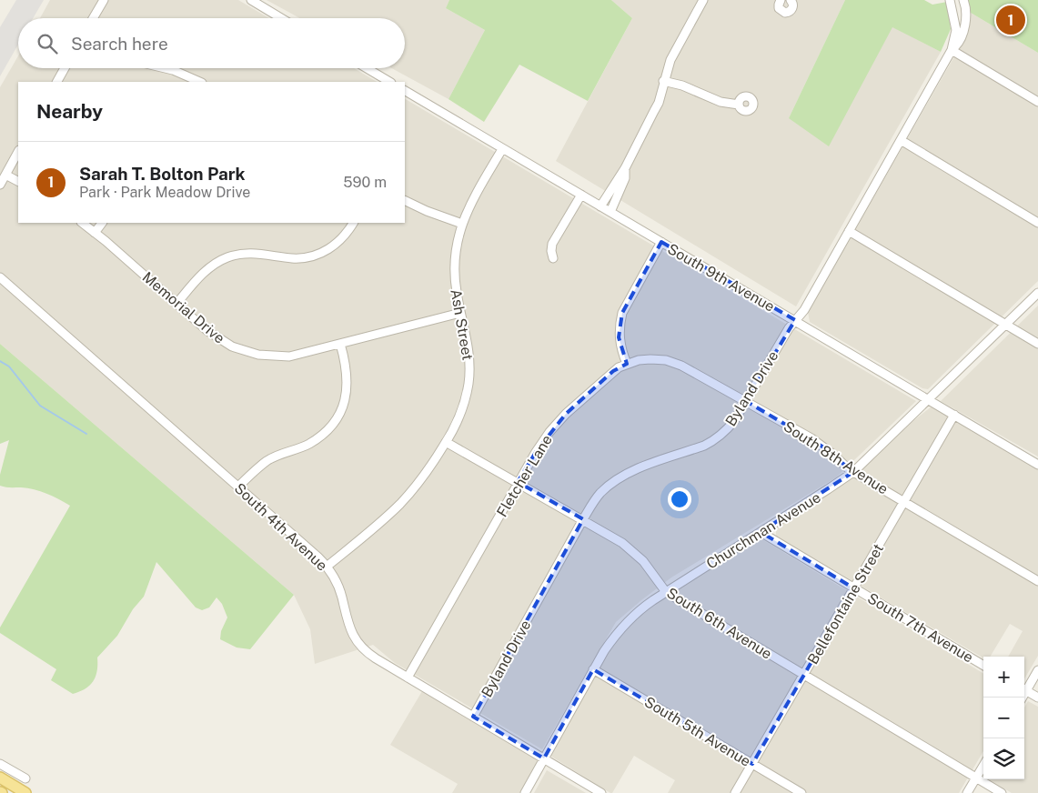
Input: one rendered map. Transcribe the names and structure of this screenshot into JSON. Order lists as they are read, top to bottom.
{
  "streets": {
    "street": [
      "South 9th Avenue",
      "Memorial Drive",
      "Ash Street",
      "Byland Drive",
      "South 8th Avenue",
      "Fletcher Lane",
      "South 4th Avenue",
      "Churchman Avenue",
      "Bellefontaine Street",
      "South 6th Avenue",
      "South 7th Avenue",
      "South 5th Avenue"
    ]
  },
  "crossings": [
    ["South 9th Avenue", "Ash Street"],
    ["South 9th Avenue", "Byland Drive"],
    ["South 9th Avenue", "Churchman Avenue"],
    ["South 9th Avenue", "Bellefontaine Street"],
    ["Memorial Drive", "Ash Street"],
    ["Ash Street", "South 4th Avenue"],
    ["Ash Street", "South 6th Avenue"],
    ["Byland Drive", "South 8th Avenue"],
    ["Byland Drive", "South 4th Avenue"],
    ["Byland Drive", "South 6th Avenue"],
    ["South 8th Avenue", "Fletcher Lane"],
    ["South 8th Avenue", "Churchman Avenue"],
    ["South 8th Avenue", "Bellefontaine Street"],
    ["Fletcher Lane", "South 4th Avenue"],
    ["Fletcher Lane", "South 6th Avenue"],
    ["South 4th Avenue", "Churchman Avenue"],
    ["Churchman Avenue", "South 6th Avenue"],
    ["Churchman Avenue", "South 7th Avenue"],
    ["Churchman Avenue", "South 5th Avenue"],
    ["Bellefontaine Street", "South 6th Avenue"],
    ["Bellefontaine Street", "South 7th Avenue"],
    ["Bellefontaine Street", "South 5th Avenue"]
  ],
  "page": {
    "pins": "1",
    "search": "Search here",
    "heading": "Nearby",
    "list": [
      {
        "mark": "1",
        "name": "Sarah T. Bolton Park",
        "note": "Park · Park Meadow Drive",
        "value": "590 m"
      }
    ],
    "map_buttons": ["+", "−"]
  }
}
